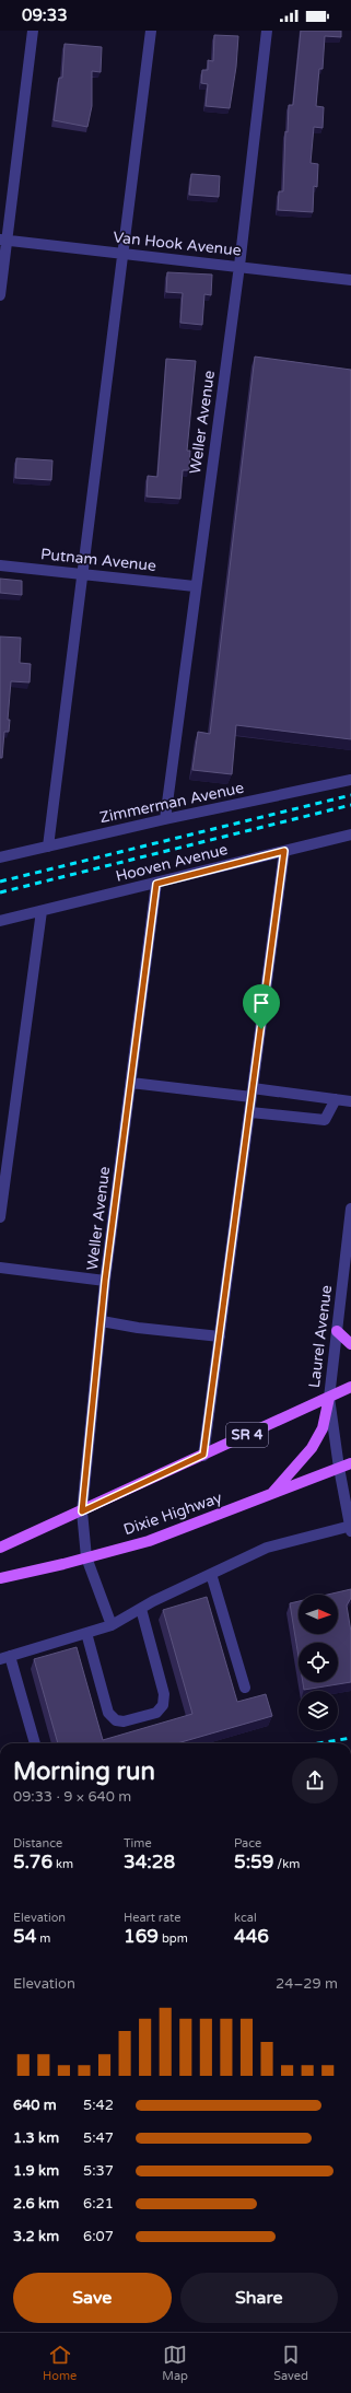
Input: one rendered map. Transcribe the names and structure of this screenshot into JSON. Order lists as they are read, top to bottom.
{
  "streets": {
    "main road": ["SR 4", "Dixie Highway"],
    "street": [
      "Van Hook Avenue",
      "Weller Avenue",
      "Putnam Avenue",
      "Zimmerman Avenue",
      "Hooven Avenue",
      "Laurel Avenue"
    ]
  },
  "crossings": [
    ["Van Hook Avenue", "Weller Avenue"],
    ["Weller Avenue", "Putnam Avenue"],
    ["Weller Avenue", "Zimmerman Avenue"],
    ["Weller Avenue", "Hooven Avenue"],
    ["Weller Avenue", "SR 4"],
    ["Weller Avenue", "Dixie Highway"],
    ["Laurel Avenue", "SR 4"],
    ["Laurel Avenue", "Dixie Highway"]
  ],
  "north": "right",
  "page": {
    "status": "09:33",
    "heading": ["Morning run", "09:33 · 9 × 640 m"],
    "stats": [
      ["Distance", "5.76 km"],
      ["Time", "34:28"],
      ["Pace", "5:59 /km"],
      ["Elevation", "54 m"],
      ["Heart rate", "169 bpm"],
      ["kcal", "446"]
    ],
    "chart": ["Elevation", "24–29 m"],
    "list": [
      {
        "name": "640 m",
        "note": "5:42"
      },
      {
        "name": "1.3 km",
        "note": "5:47"
      },
      {
        "name": "1.9 km",
        "note": "5:37"
      },
      {
        "name": "2.6 km",
        "note": "6:21"
      },
      {
        "name": "3.2 km",
        "note": "6:07"
      }
    ],
    "buttons": ["Save", "Share"],
    "tabs": ["Home", "Map", "Saved"]
  }
}
